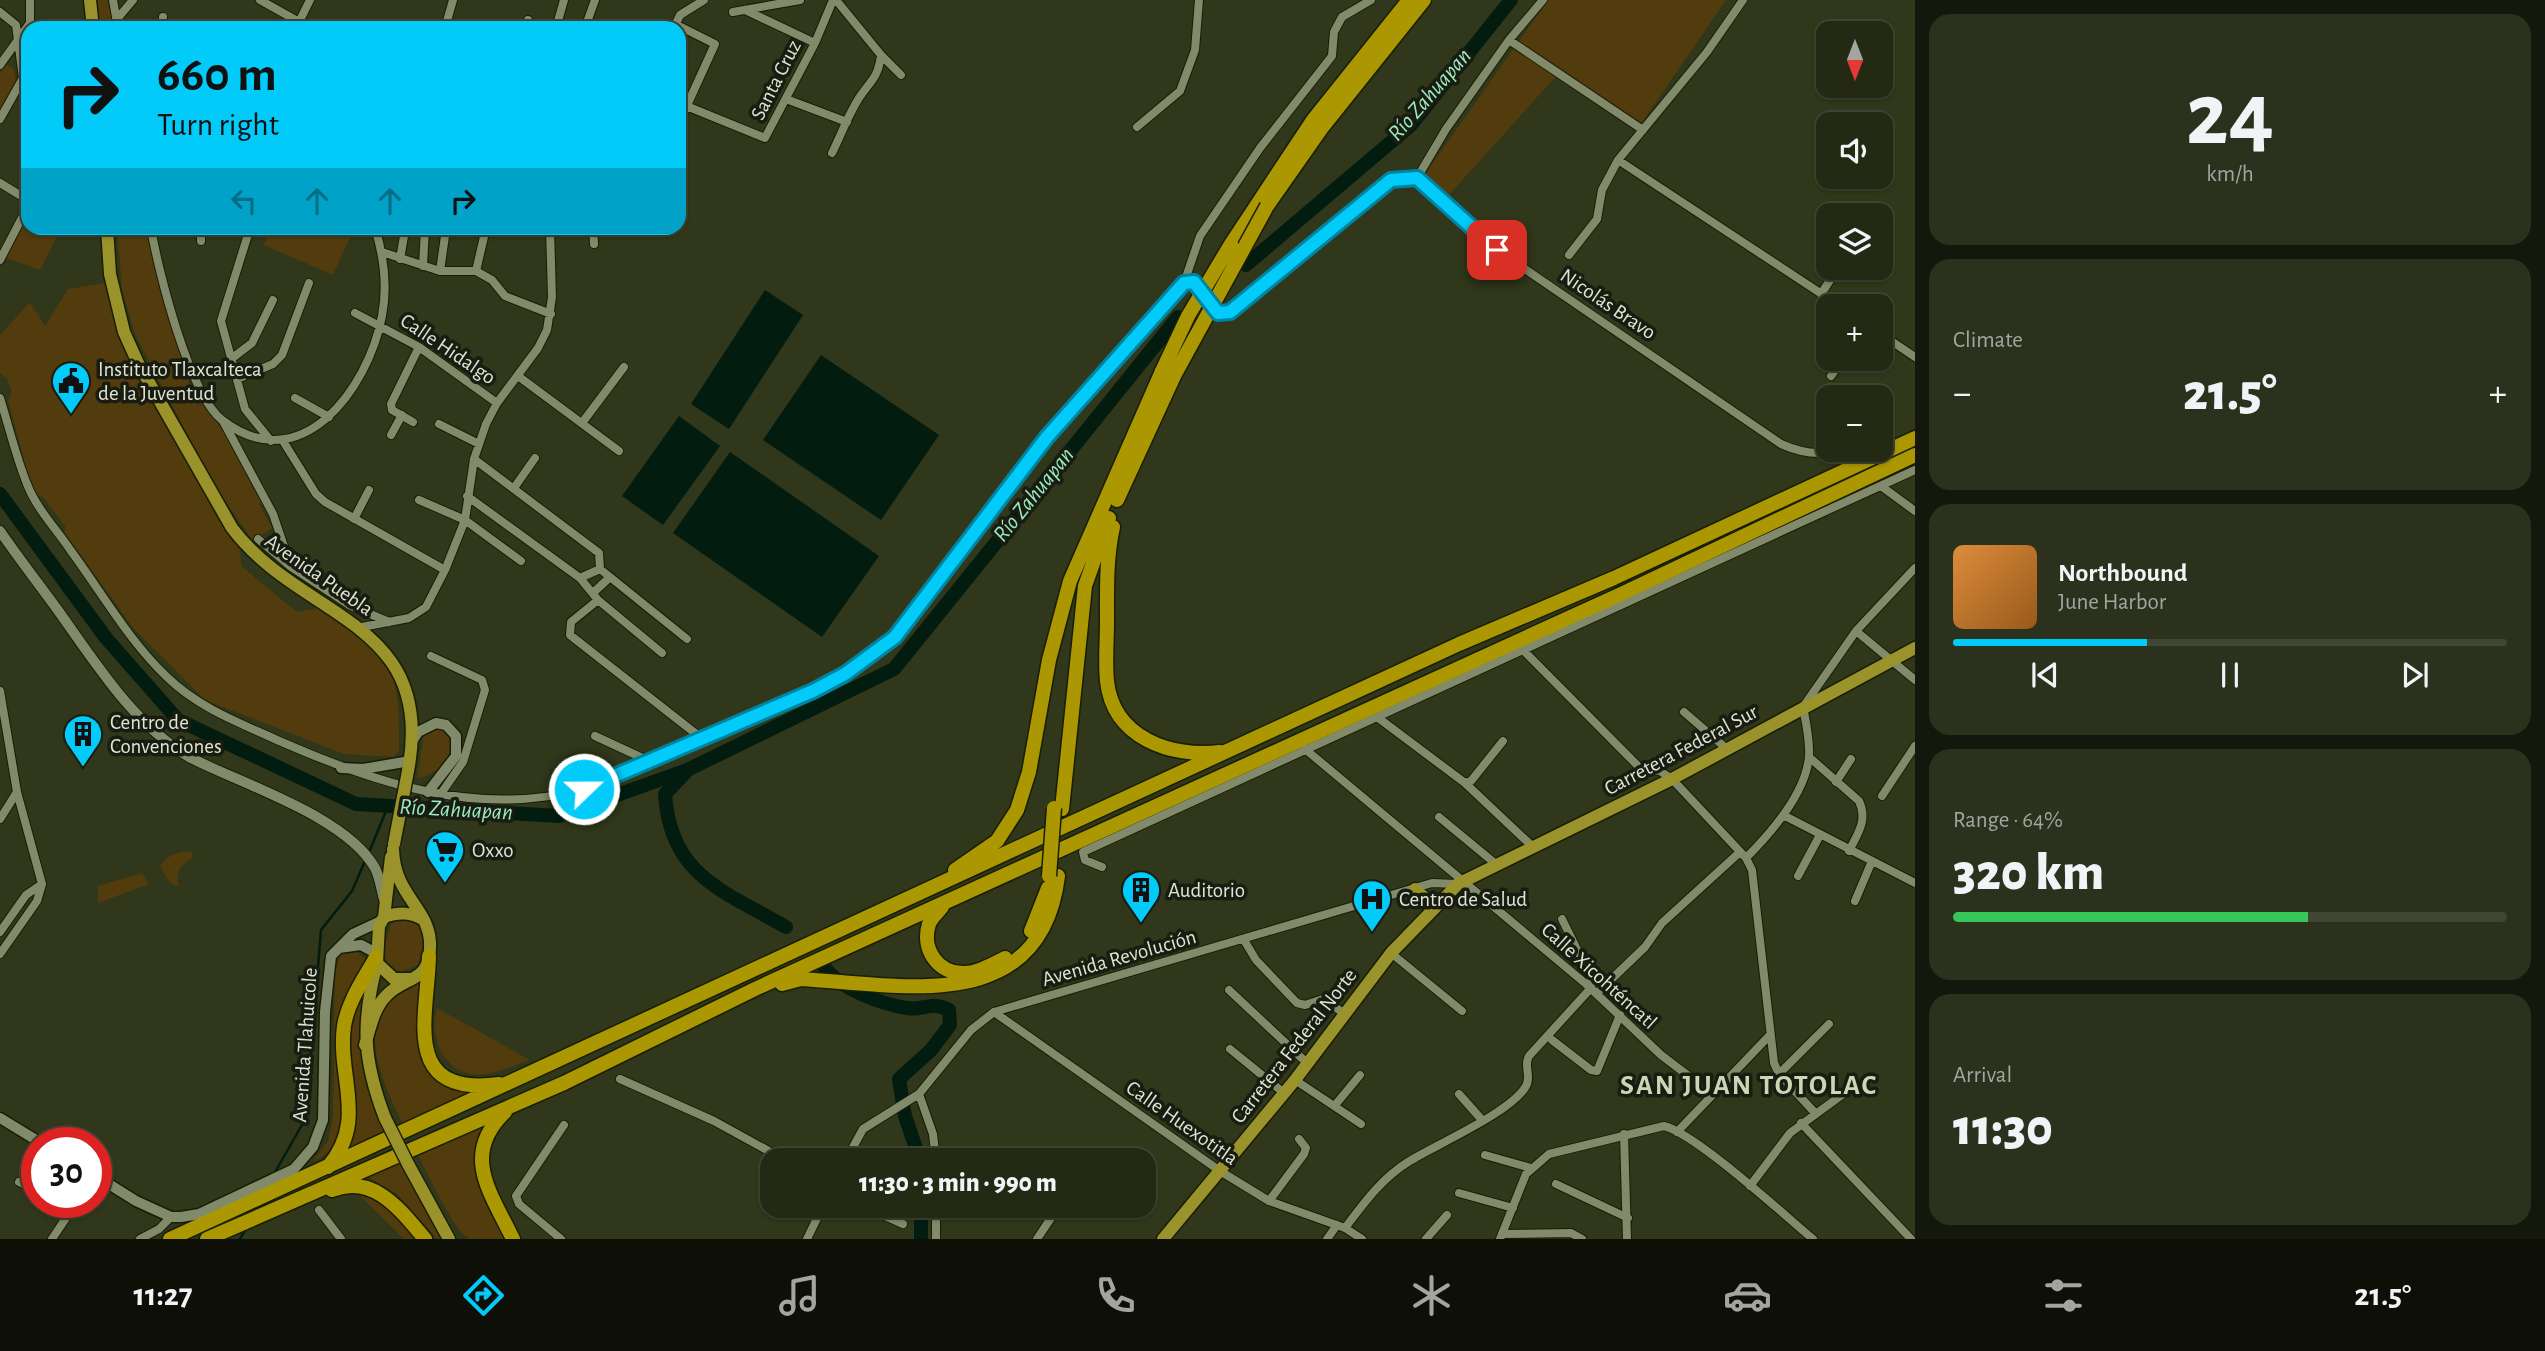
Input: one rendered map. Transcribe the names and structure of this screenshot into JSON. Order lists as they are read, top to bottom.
{
  "streets": {
    "main road": [
      "Avenida Puebla",
      "Carretera Federal Sur",
      "Avenida Tlahuicole",
      "Carretera Federal Norte"
    ],
    "street": [
      "Santa Cruz",
      "Nicolás Bravo",
      "Calle Hidalgo",
      "Avenida Revolución",
      "Calle Xicohténcatl",
      "Calle Huexotitla"
    ]
  },
  "crossings": [
    ["Carretera Federal Sur", "Avenida Revolución"],
    ["Carretera Federal Sur", "Calle Xicohténcatl"],
    ["Carretera Federal Sur", "Carretera Federal Norte"],
    ["Avenida Revolución", "Calle Xicohténcatl"],
    ["Avenida Revolución", "Carretera Federal Norte"],
    ["Avenida Revolución", "Calle Huexotitla"],
    ["Calle Xicohténcatl", "Carretera Federal Norte"],
    ["Carretera Federal Norte", "Calle Huexotitla"]
  ],
  "districts": ["SAN JUAN TOTOLAC"],
  "water": ["Río Zahuapan"],
  "places": {
    "public building": ["Instituto Tlaxcalteca de la Juventud"],
    "building": ["Centro de Convenciones", "Auditorio"],
    "supermarket": ["Oxxo"],
    "hospital": ["Centro de Salud"]
  },
  "north": "bottom",
  "page": {
    "tile": [
      ["24", "km/h"],
      "Climate",
      ["Range · 64%", "320 km"],
      ["Arrival", "11:30"]
    ],
    "map_buttons": ["+", "−"],
    "turn": ["660 m", "Turn right"],
    "heat": ["−", "21.5°", "+"],
    "song": ["Northbound", "June Harbor"],
    "limit": "30",
    "trip": "11:30 · 3 min · 990 m",
    "tabs": ["11:27", "21.5°"]
  }
}
